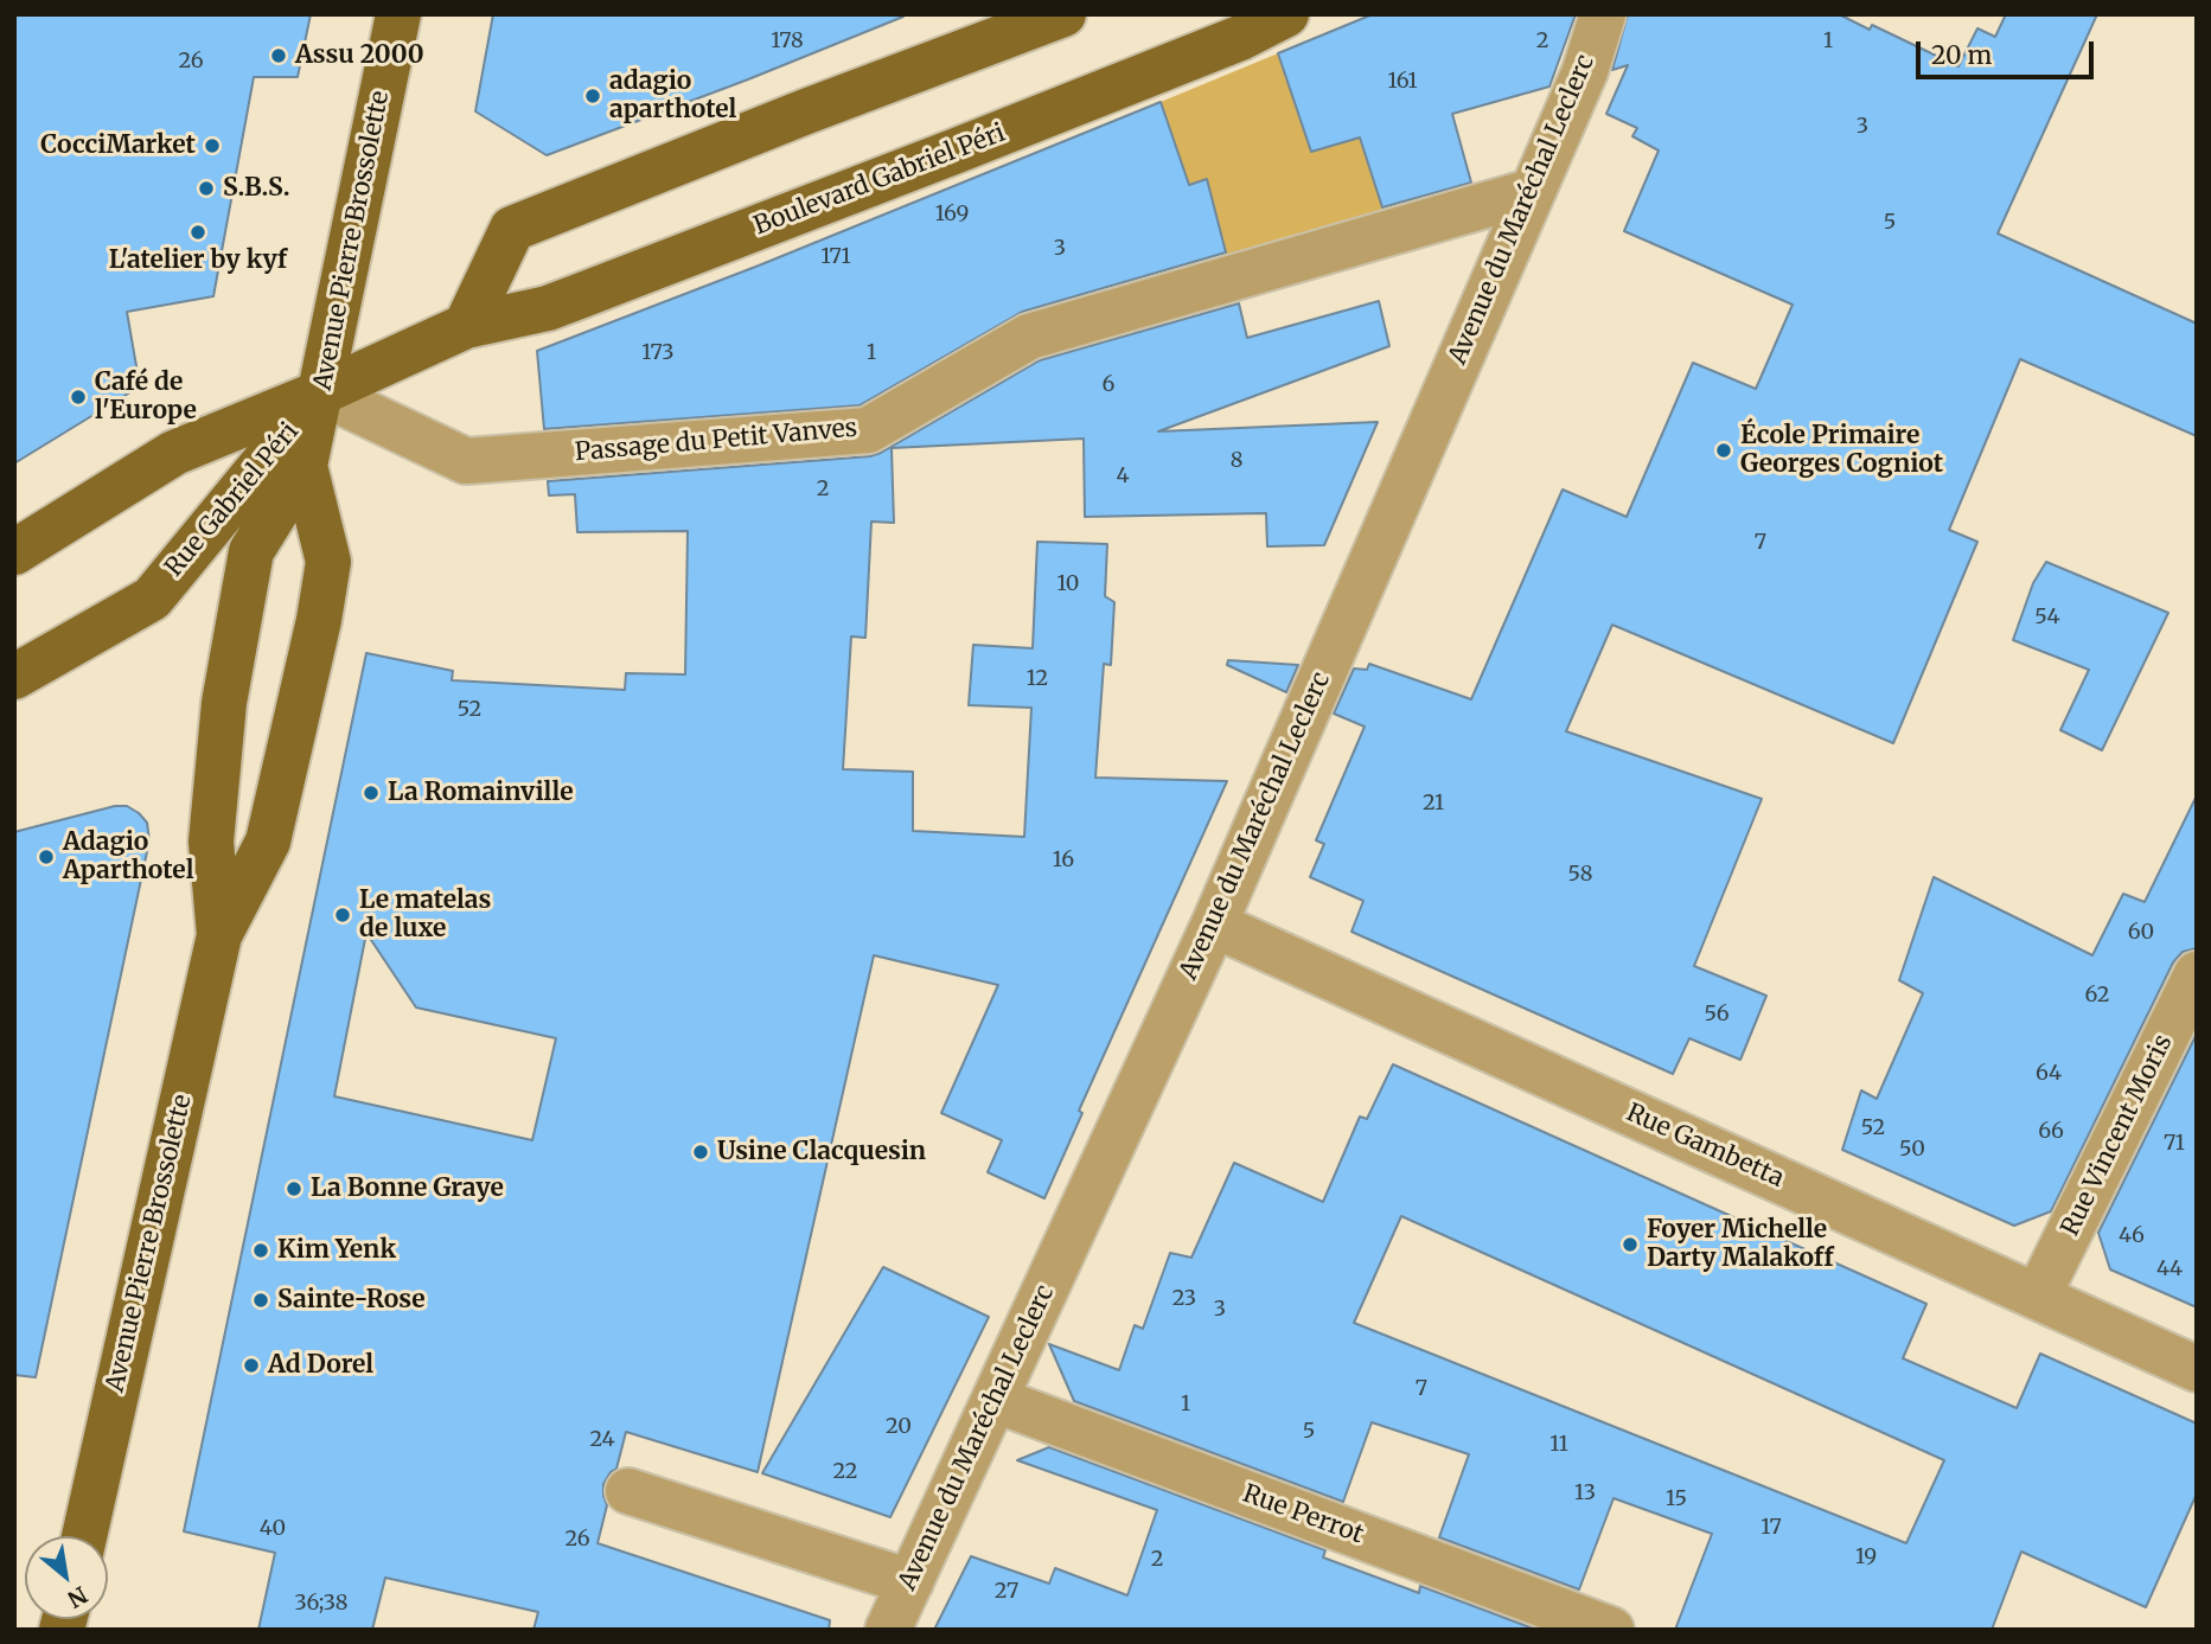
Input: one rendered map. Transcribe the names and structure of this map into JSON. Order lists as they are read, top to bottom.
{
  "streets": {
    "main road": ["Boulevard Gabriel Péri", "Avenue Pierre Brossolette", "Rue Gabriel Péri"],
    "street": [
      "Avenue du Maréchal Leclerc",
      "Passage du Petit Vanves",
      "Rue Vincent Moris",
      "Rue Gambetta",
      "Rue Perrot"
    ]
  },
  "crossings": [
    ["Boulevard Gabriel Péri", "Avenue Pierre Brossolette"],
    ["Boulevard Gabriel Péri", "Passage du Petit Vanves"],
    ["Boulevard Gabriel Péri", "Rue Gabriel Péri"],
    ["Avenue du Maréchal Leclerc", "Passage du Petit Vanves"],
    ["Avenue du Maréchal Leclerc", "Rue Gambetta"],
    ["Avenue du Maréchal Leclerc", "Rue Perrot"],
    ["Avenue Pierre Brossolette", "Passage du Petit Vanves"],
    ["Avenue Pierre Brossolette", "Rue Gabriel Péri"],
    ["Passage du Petit Vanves", "Rue Gabriel Péri"],
    ["Rue Vincent Moris", "Rue Gambetta"]
  ],
  "places": [
    "Assu 2000",
    "adagio aparthotel",
    "CocciMarket",
    "S.B.S.",
    "L'atelier by kyf",
    "Café de l'Europe",
    "École Primaire Georges Cogniot",
    "La Romainville",
    "Adagio Aparthotel",
    "Le matelas de luxe",
    "Usine Clacquesin",
    "La Bonne Graye",
    "Foyer Michelle Darty Malakoff",
    "Kim Yenk",
    "Sainte-Rose",
    "Ad Dorel"
  ],
  "house_numbers": [
    "178",
    "2",
    "1",
    "26",
    "161",
    "3",
    "169",
    "5",
    "3",
    "171",
    "173",
    "1",
    "6",
    "8",
    "4",
    "2",
    "7",
    "10",
    "54",
    "12",
    "52",
    "21",
    "16",
    "58",
    "60",
    "62",
    "56",
    "64",
    "52",
    "66",
    "71",
    "50",
    "46",
    "44",
    "23",
    "3",
    "7",
    "1",
    "20",
    "5",
    "24",
    "11",
    "22",
    "13",
    "15",
    "17",
    "40",
    "26",
    "19",
    "2",
    "27",
    "36;38"
  ],
  "scale_bar": "20 m",
  "north": "bottom right"
}
